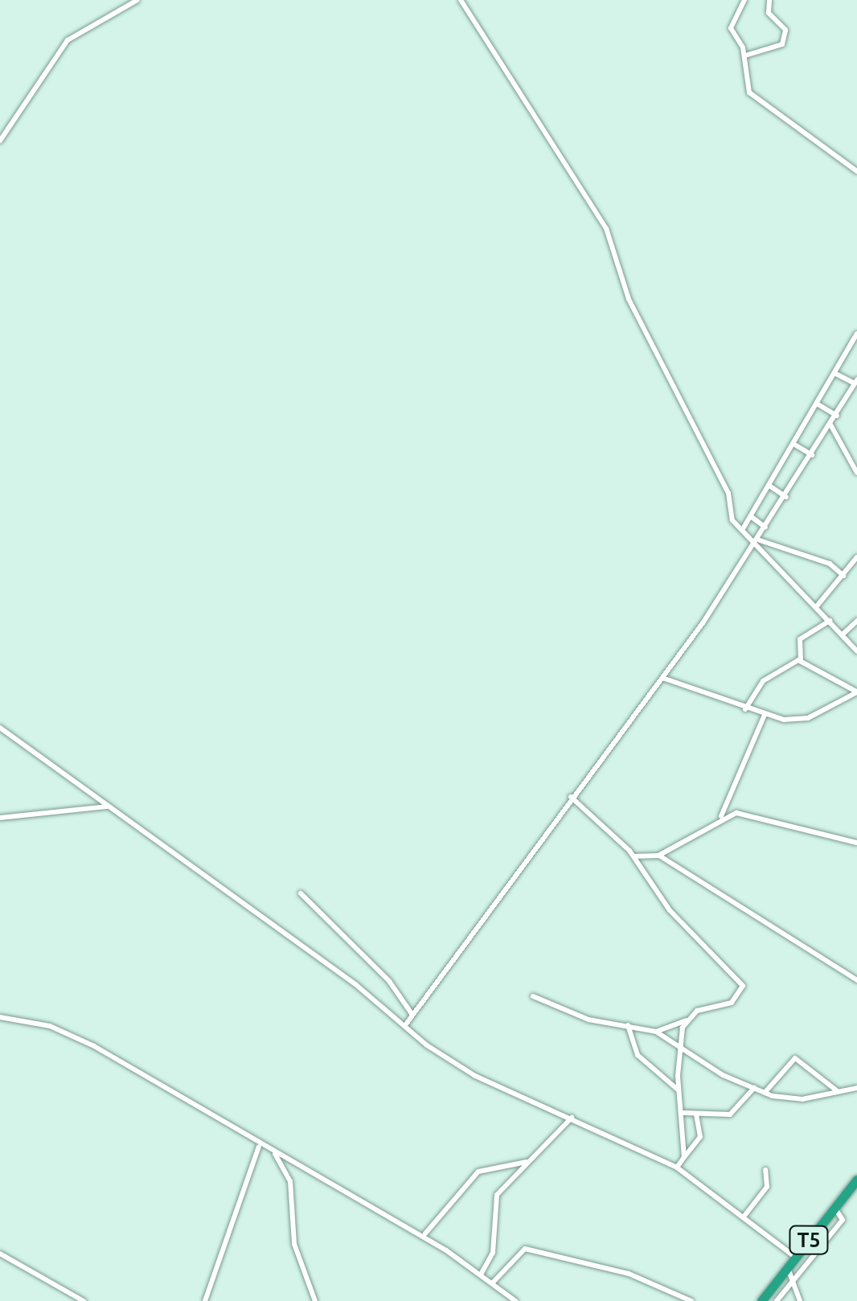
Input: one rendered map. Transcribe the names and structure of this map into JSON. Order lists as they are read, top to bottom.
{
  "streets": {
    "highway": ["T5"]
  }
}
